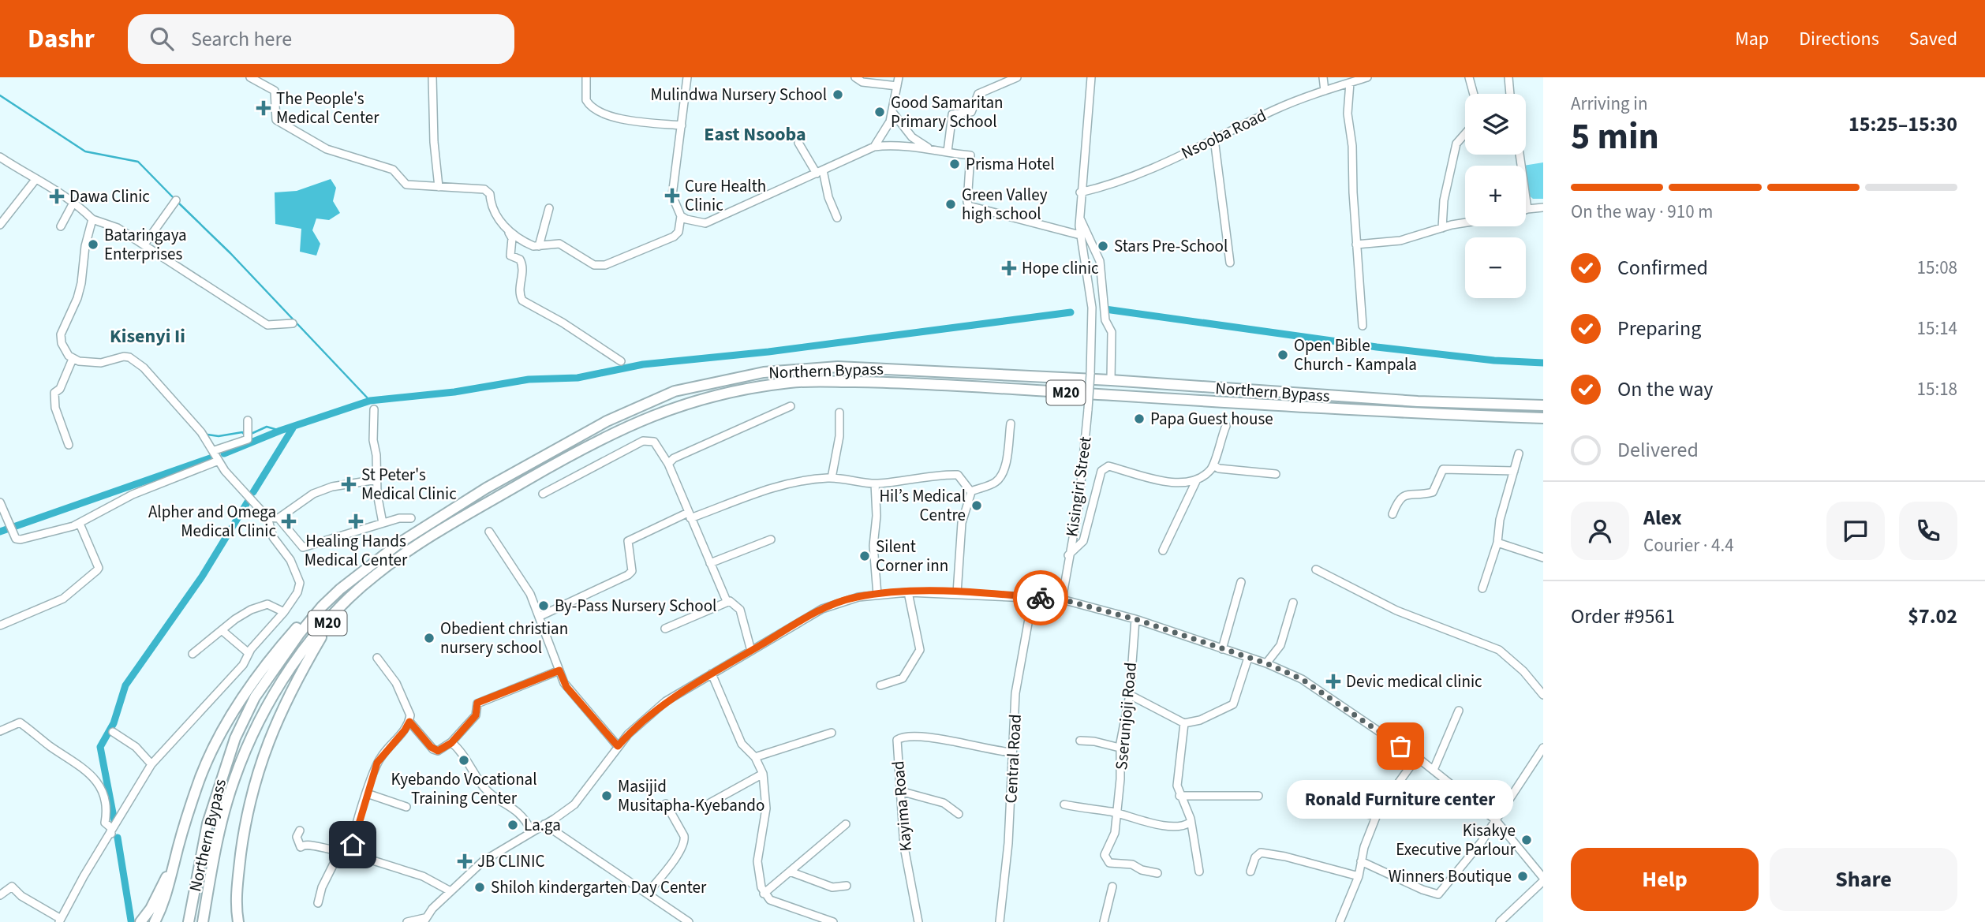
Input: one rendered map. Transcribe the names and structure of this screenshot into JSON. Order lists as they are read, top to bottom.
{
  "streets": {
    "highway": ["Northern Bypass", "M20"],
    "street": [
      "Nsooba Road",
      "Kisingiri Street",
      "Sserunjoji Road",
      "Central Road",
      "Kayima Road"
    ]
  },
  "crossings": [
    ["Nsooba Road", "Kisingiri Street"],
    ["Central Road", "Kayima Road"]
  ],
  "districts": ["East Nsooba", "Kisenyi Ii"],
  "places": {
    "other": [
      "Mulindwa Nursery School",
      "Good Samaritan Primary School",
      "Prisma Hotel",
      "Green Valley high school",
      "Bataringaya Enterprises",
      "Stars Pre-School",
      "Open Bible Church - Kampala",
      "Papa Guest house",
      "Hil’s Medical Centre",
      "Silent Corner inn",
      "By-Pass Nursery School",
      "Obedient christian nursery school",
      "Ronald Furniture center",
      "Kyebando Vocational Training Center",
      "Masijid Musitapha-Kyebando",
      "La.ga",
      "Kisakye Executive Parlour",
      "Winners Boutique",
      "Shiloh kindergarten Day Center"
    ],
    "health": [
      "The People's Medical Center",
      "Cure Health Clinic",
      "Dawa Clinic",
      "Hope clinic",
      "St Peter's Medical Clinic",
      "Alpher and Omega Medical Clinic",
      "Healing Hands Medical Center",
      "Devic medical clinic",
      "JB CLINIC"
    ]
  },
  "page": {
    "header": "Dashr",
    "search": "Search here",
    "nav": ["Map", "Directions", "Saved"],
    "heading": ["5 min", "Arriving in", "15:25–15:30"],
    "panel": [
      "Alex",
      "Courier · 4.4",
      "Order #9561",
      "$7.02"
    ],
    "map_buttons": ["+", "−"],
    "bar": "On the way · 910 m",
    "list": [
      ["Confirmed", "15:08"],
      ["Preparing", "15:14"],
      ["On the way", "15:18"],
      "Delivered"
    ],
    "bubble": "Ronald Furniture center",
    "buttons": ["Help", "Share"]
  }
}
